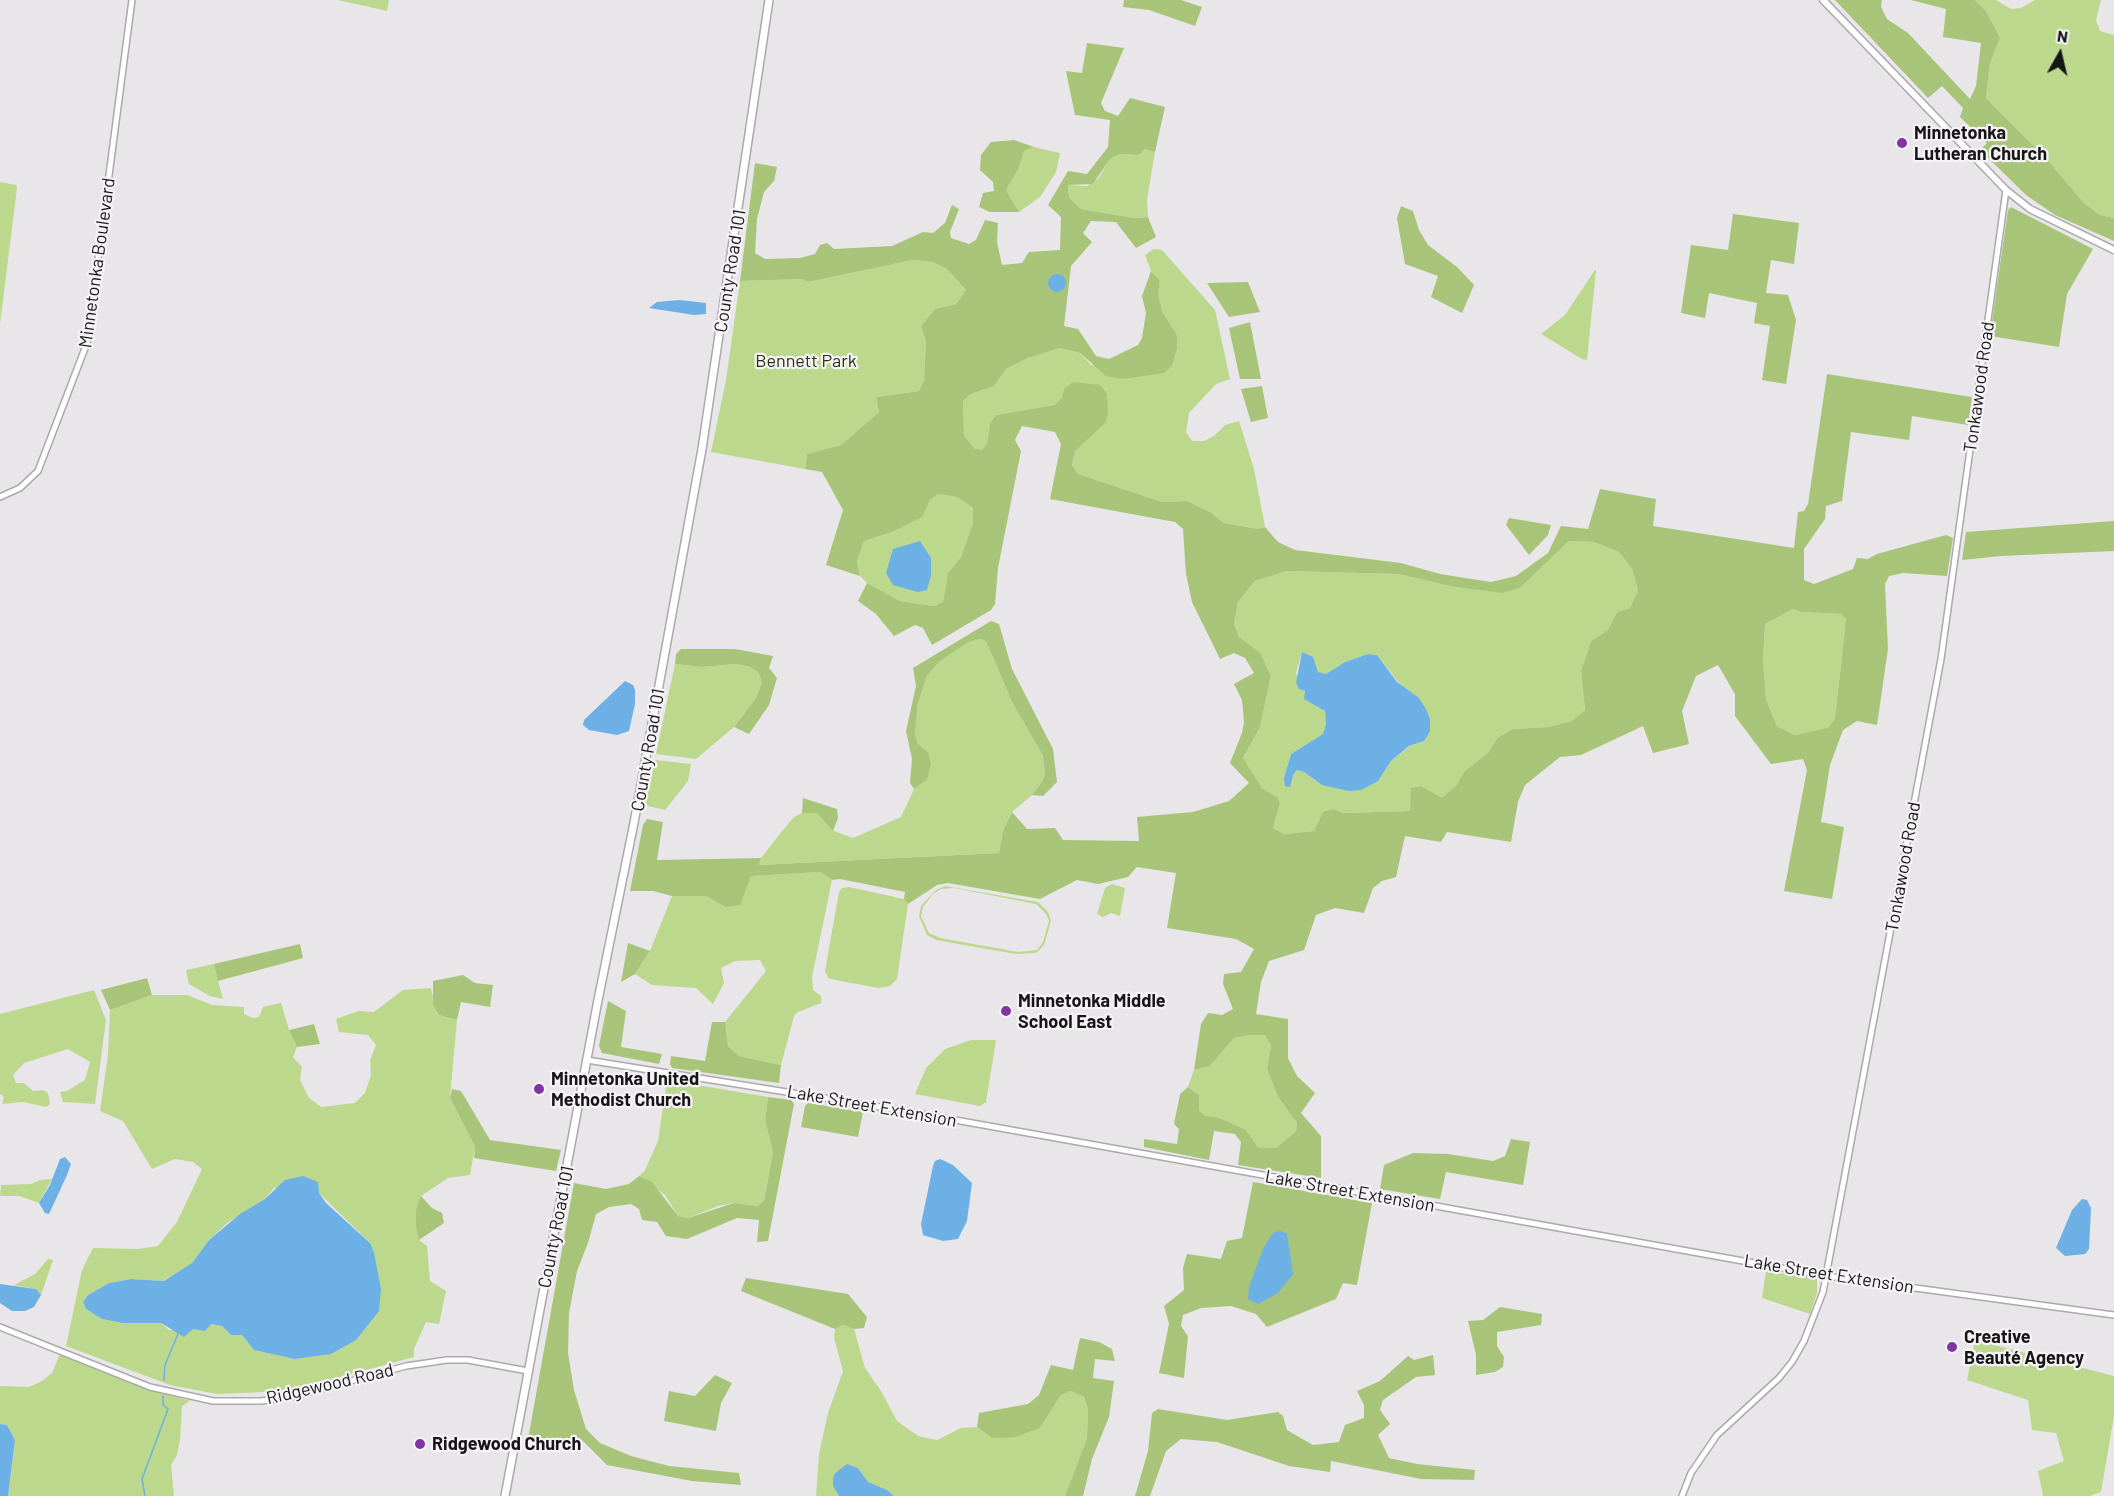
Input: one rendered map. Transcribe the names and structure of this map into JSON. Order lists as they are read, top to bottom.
{
  "streets": {
    "main road": ["County Road 101"],
    "street": [
      "Minnetonka Boulevard",
      "Tonkawood Road",
      "Lake Street Extension",
      "Ridgewood Road"
    ]
  },
  "crossings": [
    ["County Road 101", "Lake Street Extension"],
    ["County Road 101", "Ridgewood Road"],
    ["Tonkawood Road", "Lake Street Extension"]
  ],
  "parks": ["Bennett Park"],
  "places": [
    "Minnetonka Lutheran Church",
    "Minnetonka Middle School East",
    "Minnetonka United Methodist Church",
    "Creative Beauté Agency",
    "Ridgewood Church"
  ],
  "north": "top"
}
